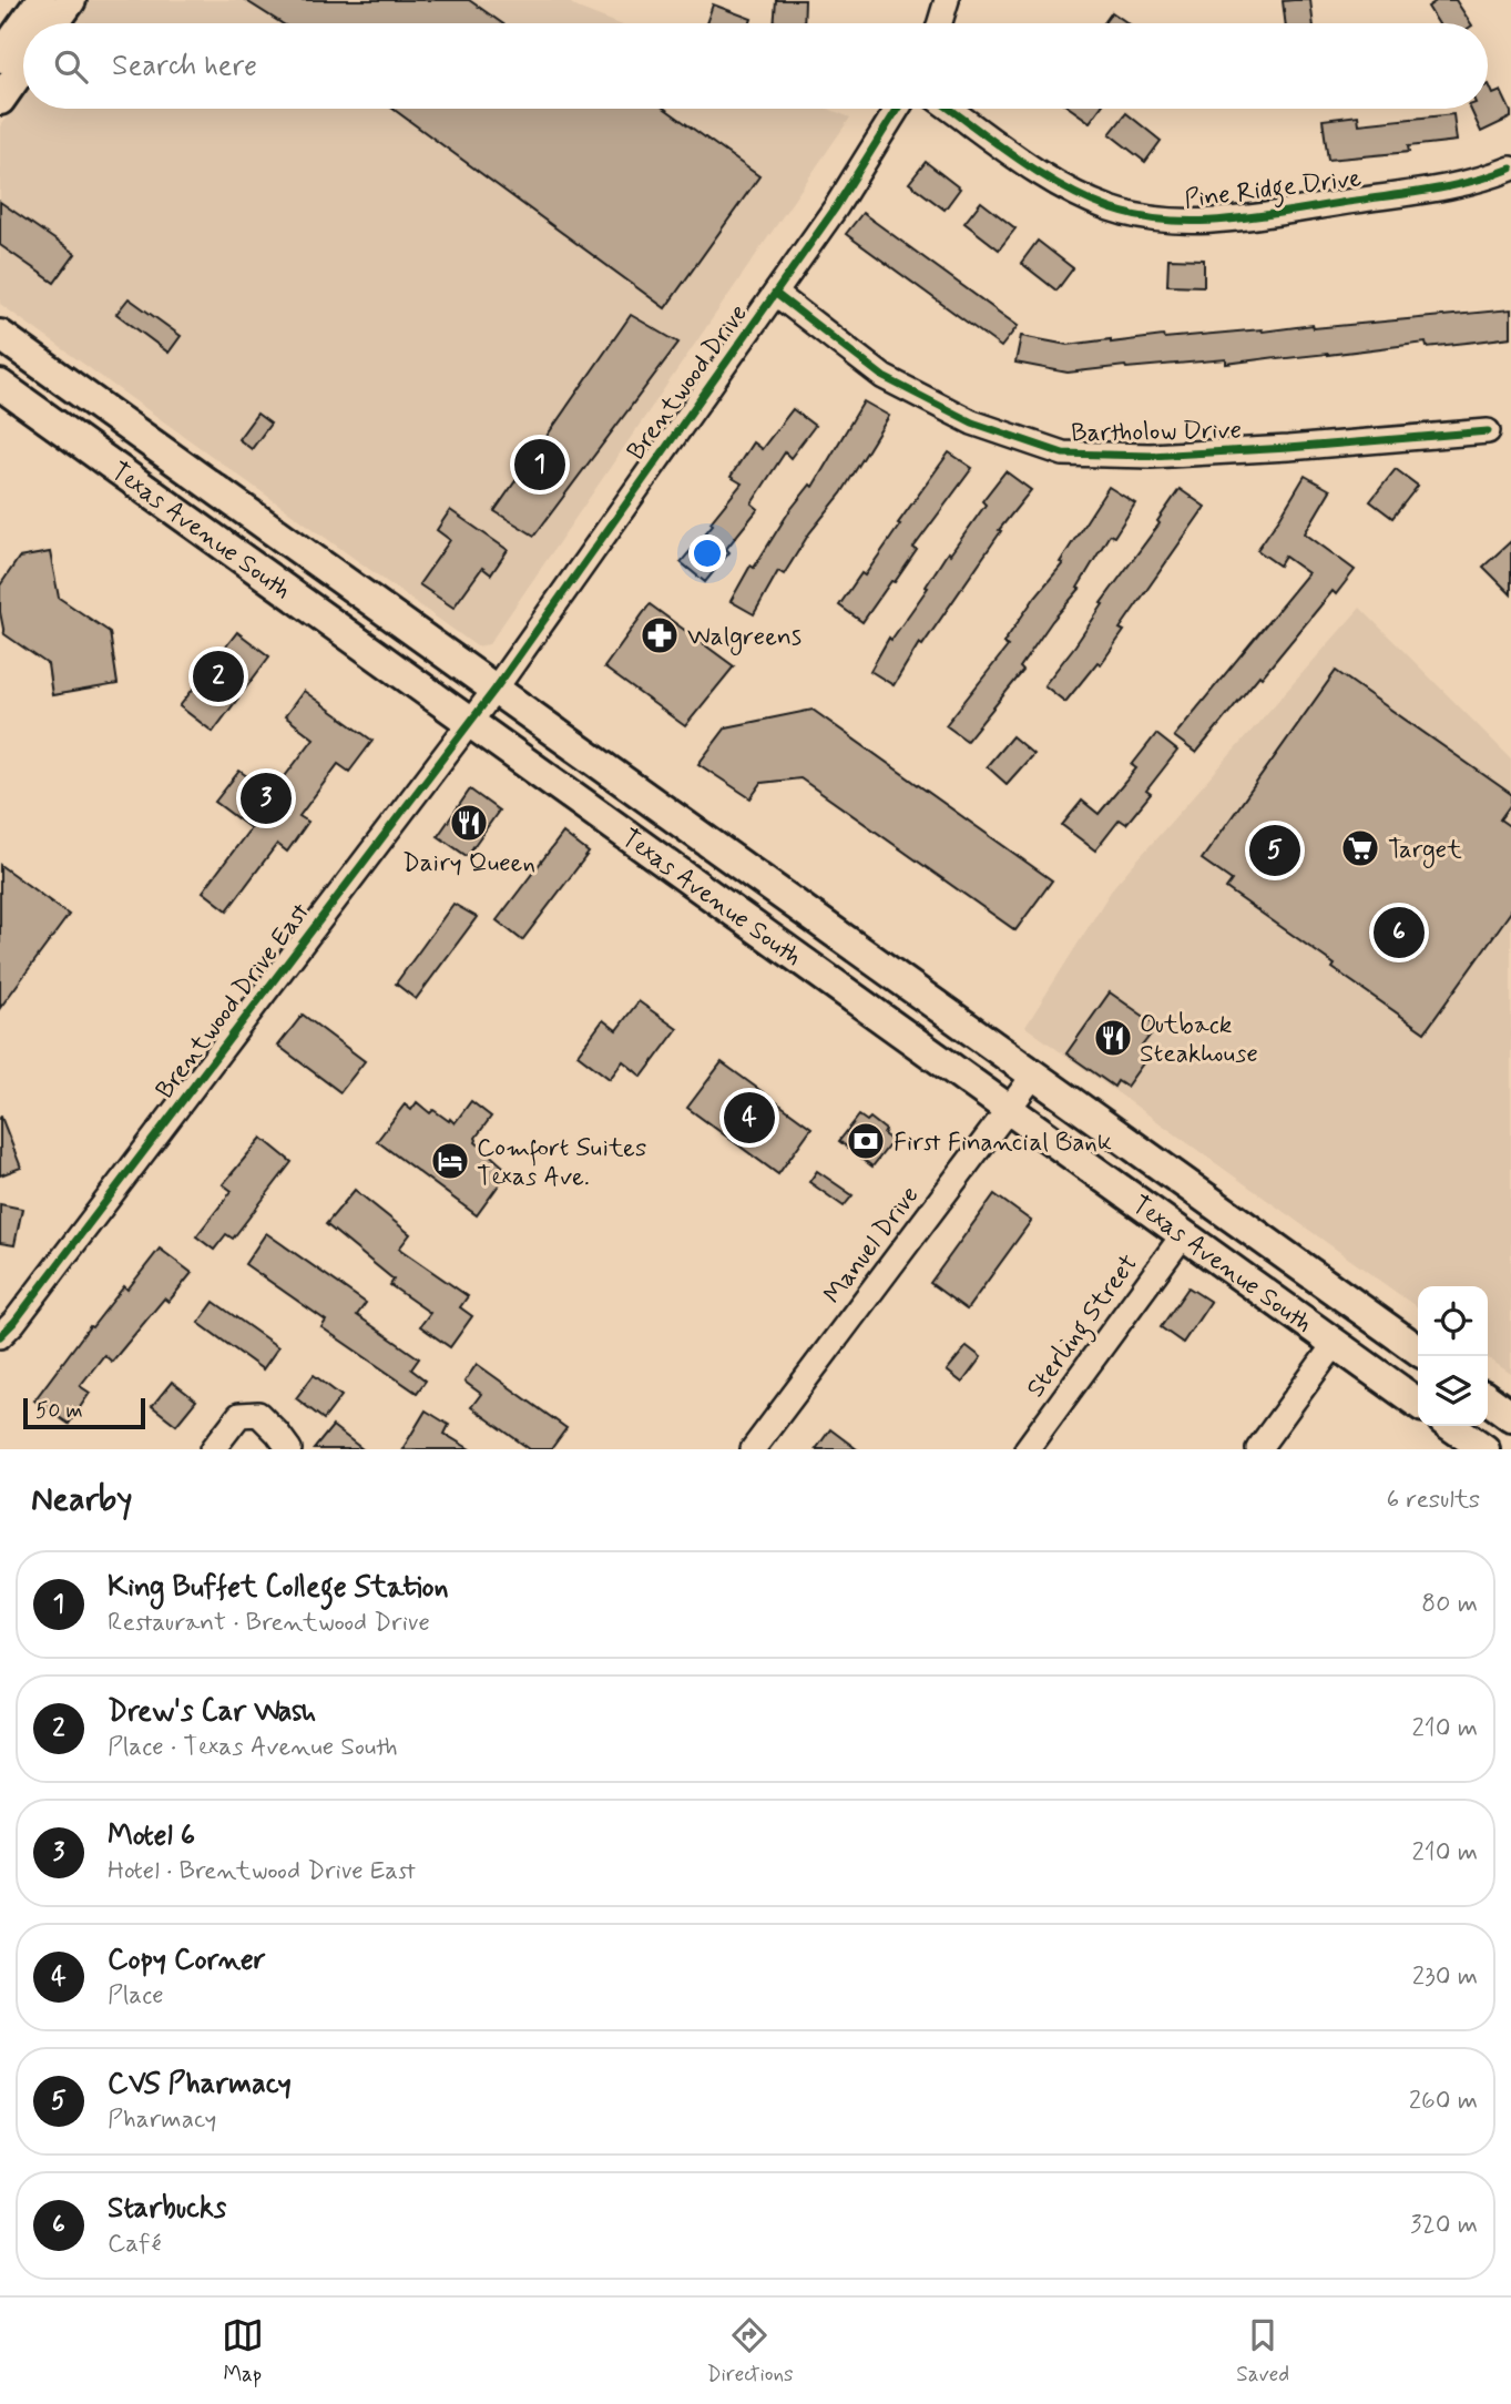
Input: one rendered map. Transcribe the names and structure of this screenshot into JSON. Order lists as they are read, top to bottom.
{
  "streets": {
    "main road": ["Texas Avenue South"],
    "street": [
      "Pine Ridge Drive",
      "Brentwood Drive",
      "Bartholow Drive",
      "Brentwood Drive East",
      "Manuel Drive",
      "Sterling Street"
    ]
  },
  "crossings": [
    ["Brentwood Drive", "Bartholow Drive"],
    ["Brentwood Drive", "Texas Avenue South"],
    ["Brentwood Drive", "Brentwood Drive East"],
    ["Texas Avenue South", "Brentwood Drive East"],
    ["Texas Avenue South", "Manuel Drive"],
    ["Texas Avenue South", "Sterling Street"]
  ],
  "places": {
    "pharmacy": ["Walgreens"],
    "restaurant": ["Dairy Queen", "Outback Steakhouse"],
    "supermarket": ["Target"],
    "bank": ["First Financial Bank"],
    "hotel": ["Comfort Suites Texas Ave."]
  },
  "scale_bar": "50 m",
  "page": {
    "search": "Search here",
    "pins": [
      "1",
      "2",
      "3",
      "5",
      "6",
      "4"
    ],
    "scale": "50 m",
    "heading": ["Nearby", "6 results"],
    "list": [
      {
        "mark": "1",
        "name": "King Buffet College Station",
        "note": "Restaurant · Brentwood Drive",
        "value": "80 m"
      },
      {
        "mark": "2",
        "name": "Drew's Car Wash",
        "note": "Place · Texas Avenue South",
        "value": "210 m"
      },
      {
        "mark": "3",
        "name": "Motel 6",
        "note": "Hotel · Brentwood Drive East",
        "value": "210 m"
      },
      {
        "mark": "4",
        "name": "Copy Corner",
        "note": "Place",
        "value": "230 m"
      },
      {
        "mark": "5",
        "name": "CVS Pharmacy",
        "note": "Pharmacy",
        "value": "260 m"
      },
      {
        "mark": "6",
        "name": "Starbucks",
        "note": "Café",
        "value": "320 m"
      }
    ],
    "nav": ["Map", "Directions", "Saved"]
  }
}
